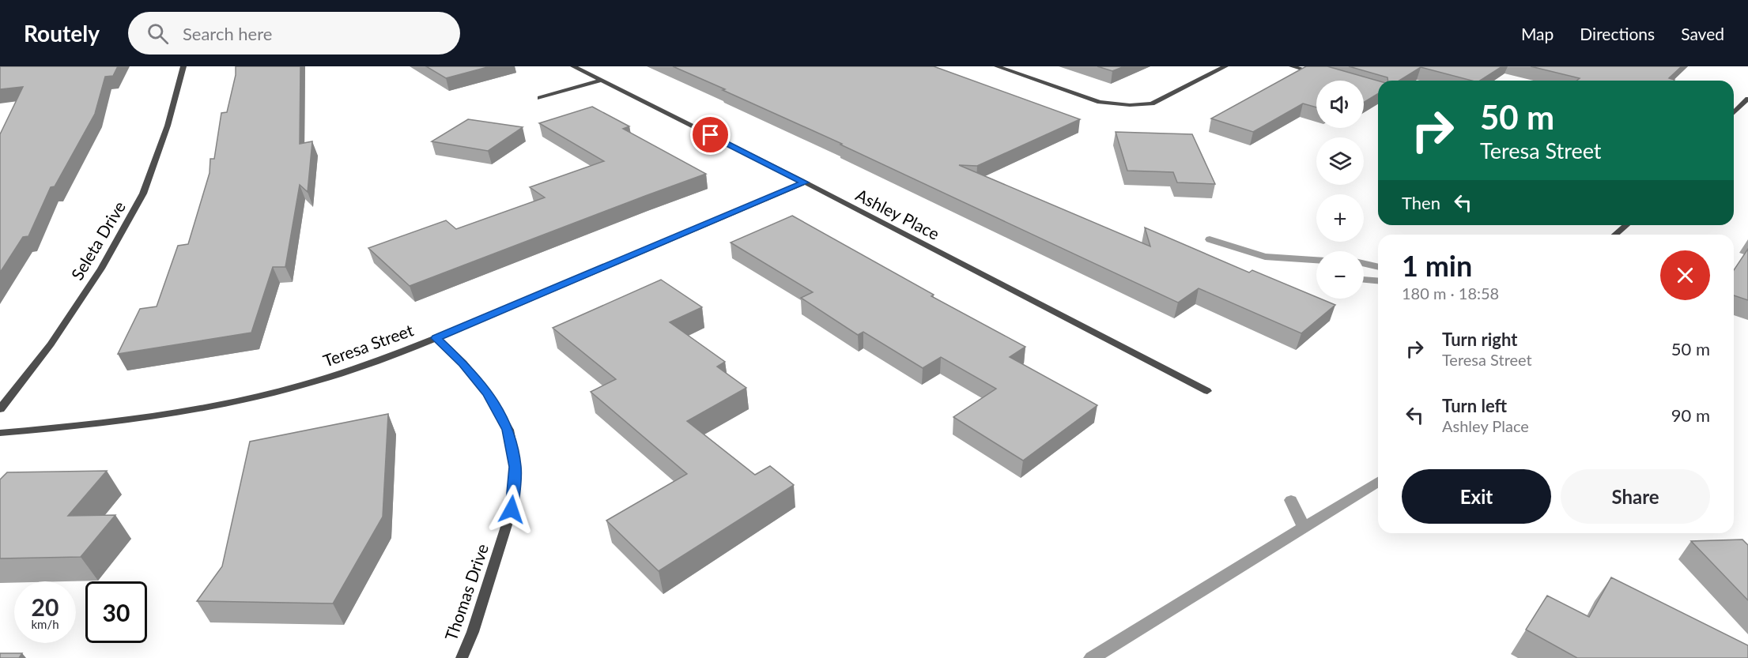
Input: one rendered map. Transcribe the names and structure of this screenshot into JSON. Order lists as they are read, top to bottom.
{
  "streets": {
    "street": [
      "Ashley Place",
      "Seleta Drive",
      "Teresa Street",
      "Thomas Drive"
    ]
  },
  "crossings": [
    ["Ashley Place", "Teresa Street"],
    ["Teresa Street", "Thomas Drive"]
  ],
  "page": {
    "header": "Routely",
    "search": "Search here",
    "nav": ["Map", "Directions", "Saved"],
    "map_buttons": ["+", "−"],
    "turn": ["50 m", "Teresa Street"],
    "then": "Then",
    "heading": ["1 min", "180 m · 18:58"],
    "list": [
      {
        "name": "Turn right",
        "note": "Teresa Street",
        "value": "50 m"
      },
      {
        "name": "Turn left",
        "note": "Ashley Place",
        "value": "90 m"
      }
    ],
    "buttons": ["Exit", "Share"],
    "speed": "20 km/h",
    "limit": "30"
  }
}
